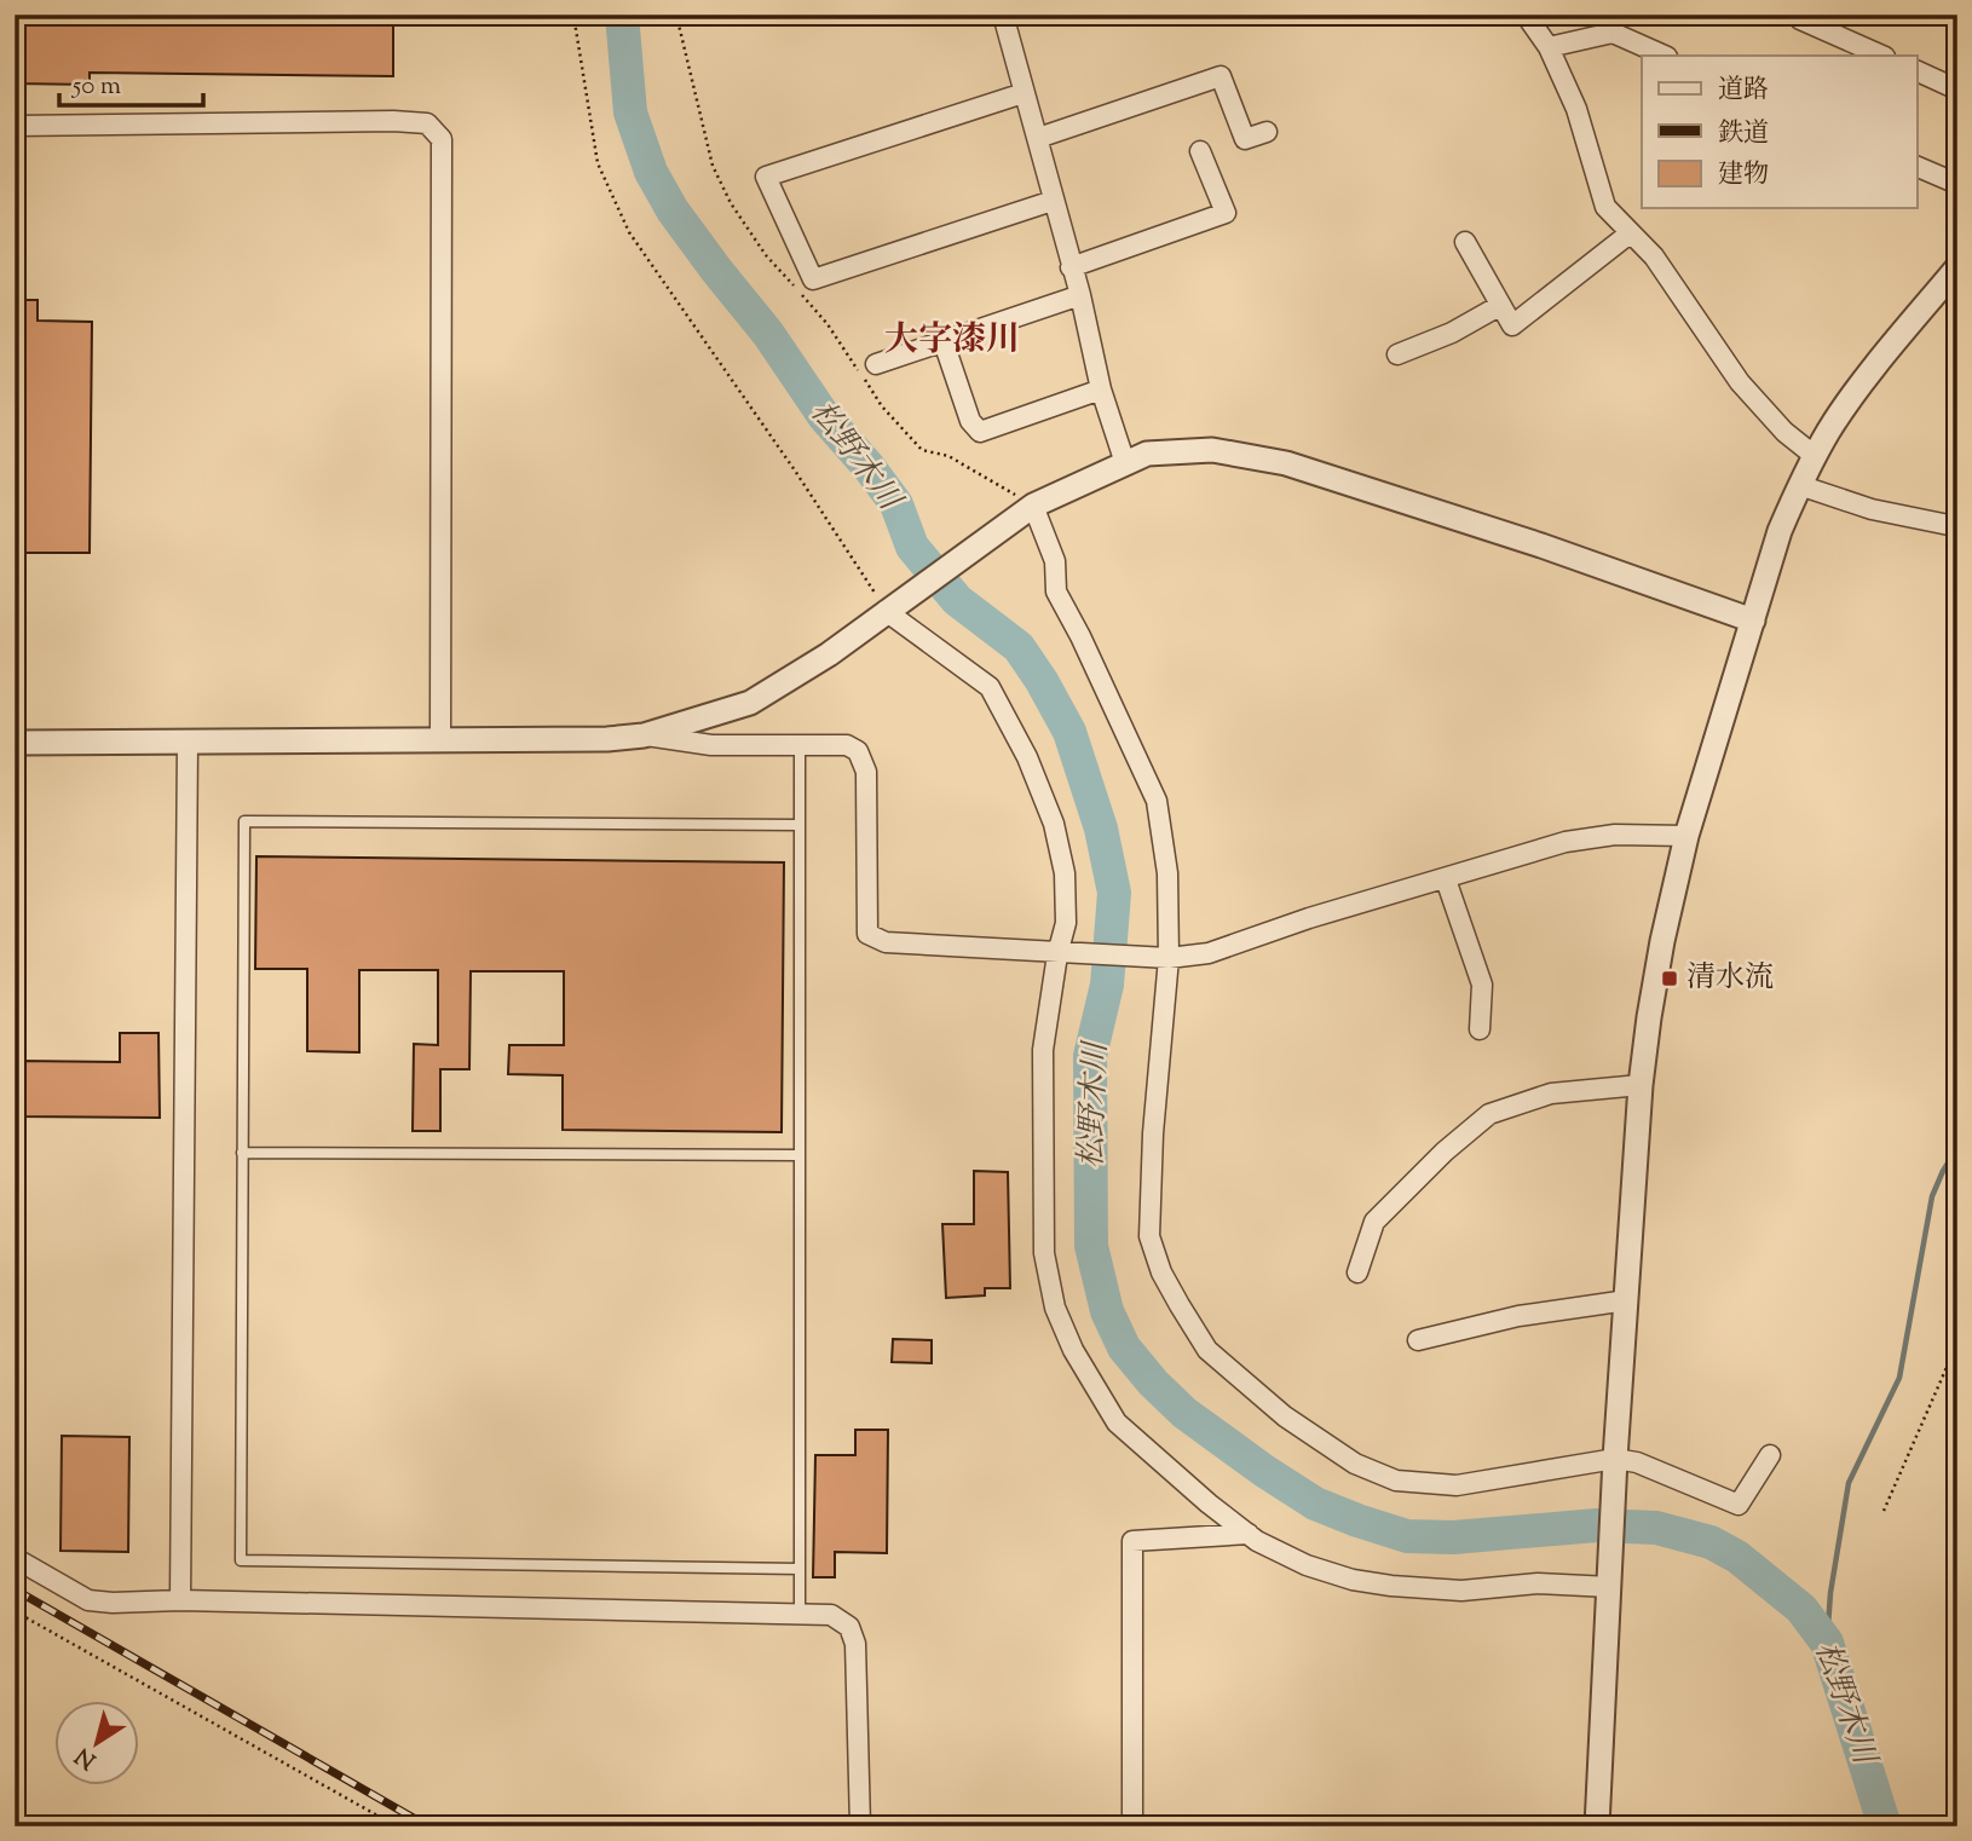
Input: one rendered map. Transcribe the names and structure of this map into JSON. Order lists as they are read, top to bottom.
{
  "districts": ["大字漆川"],
  "water": ["松野木川"],
  "places": {
    "transit": ["清水流"]
  },
  "legend": ["道路", "鉄道", "建物"],
  "scale_bar": "50 m",
  "north": "bottom left"
}
